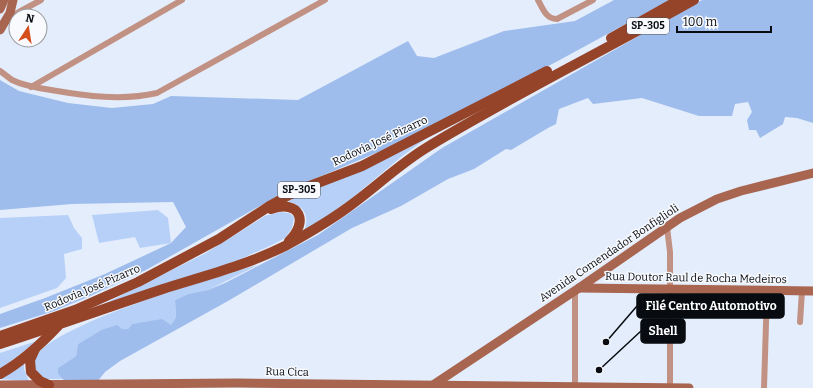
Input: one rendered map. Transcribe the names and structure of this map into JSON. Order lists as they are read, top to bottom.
{
  "streets": {
    "main road": ["SP-305", "Rodovia José Pizarro"],
    "street": ["Avenida Comendador Bonfiglioli", "Rua Doutor Raul de Rocha Medeiros", "Rua Cica"]
  },
  "crossings": [
    ["Avenida Comendador Bonfiglioli", "Rua Doutor Raul de Rocha Medeiros"],
    ["Avenida Comendador Bonfiglioli", "Rua Cica"]
  ],
  "places": ["Filé Centro Automotivo", "Shell"],
  "scale_bar": "100 m",
  "north": "top"
}
